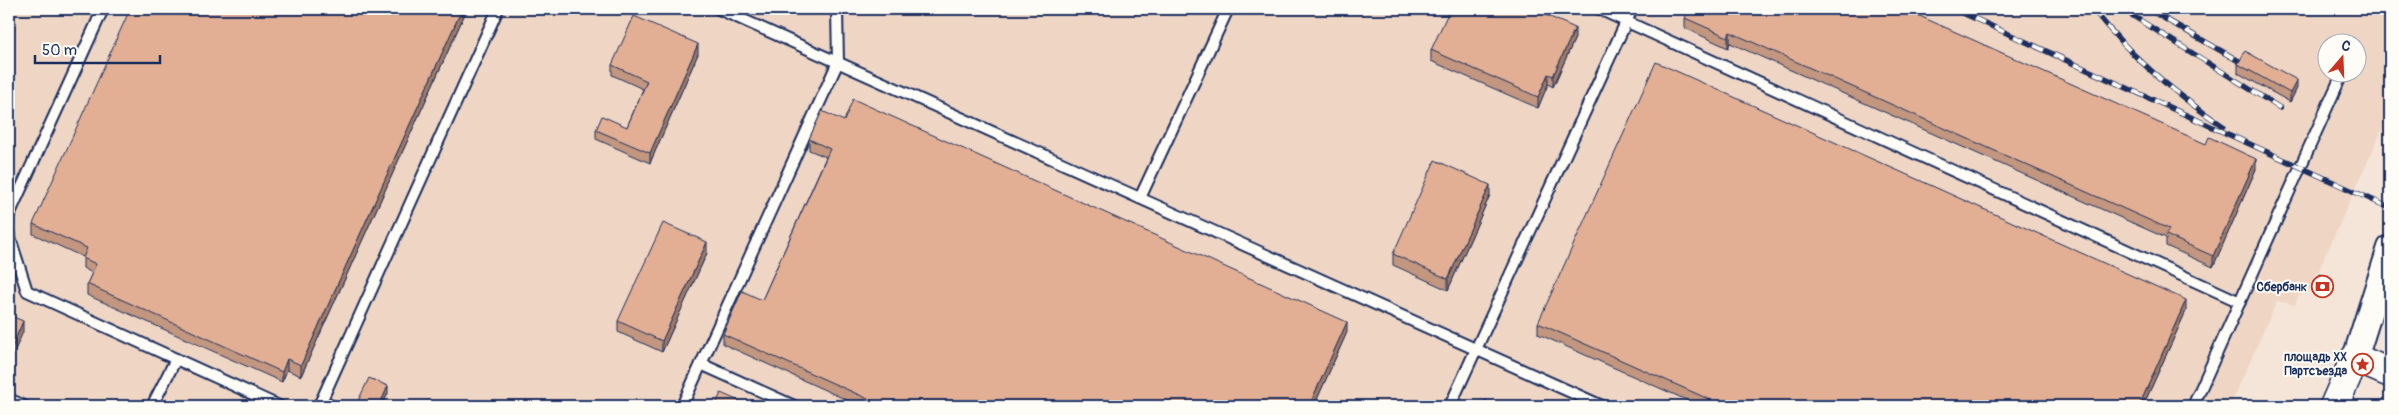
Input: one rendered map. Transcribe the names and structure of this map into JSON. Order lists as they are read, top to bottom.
{
  "places": {
    "bank": ["Сбербанк"],
    "place": ["площадь XX Партсъезда"]
  },
  "scale_bar": "50 m",
  "north": "top"
}
